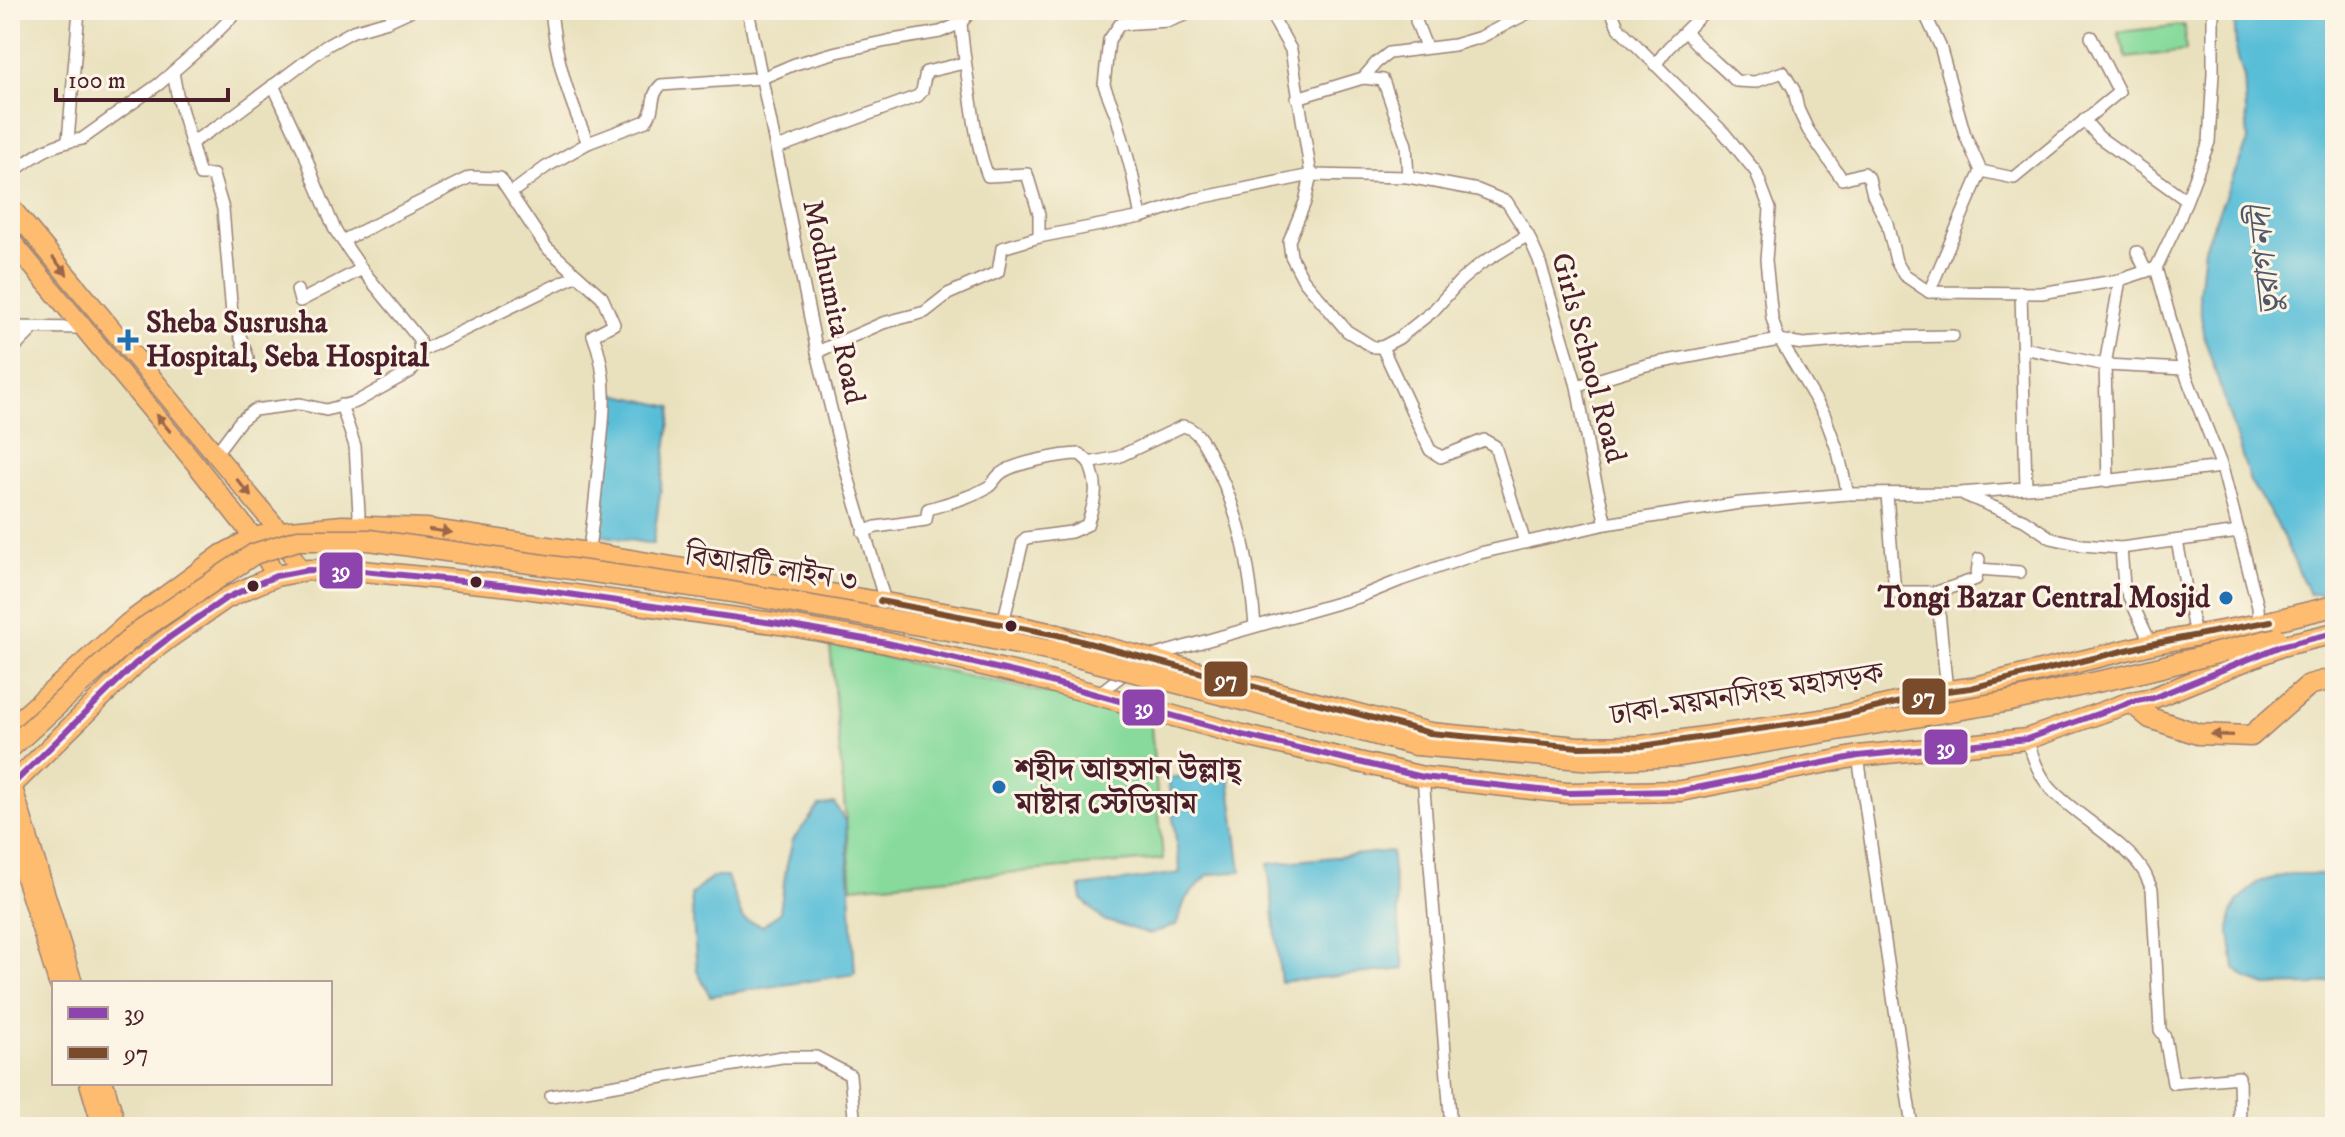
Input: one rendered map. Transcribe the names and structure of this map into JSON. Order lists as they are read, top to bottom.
{
  "streets": {
    "highway": ["বিআরটি লাইন ৩", "ঢাকা-ময়মনসিংহ মহাসড়ক"],
    "street": ["Modhumita Road", "Girls School Road"]
  },
  "crossings": [
    ["Modhumita Road", "Girls School Road"],
    ["বিআরটি লাইন ৩", "ঢাকা-ময়মনসিংহ মহাসড়ক"]
  ],
  "water": ["তুরাগ নদী"],
  "places": {
    "health": ["Sheba Susrusha Hospital, Seba Hospital"],
    "other": ["Tongi Bazar Central Mosjid", "শহীদ আহসান উল্লাহ্‌ মাষ্টার স্টেডিয়াম"]
  },
  "lines": ["transit line 39", "transit line 97"],
  "legend": ["39", "97"],
  "scale_bar": "100 m"
}
